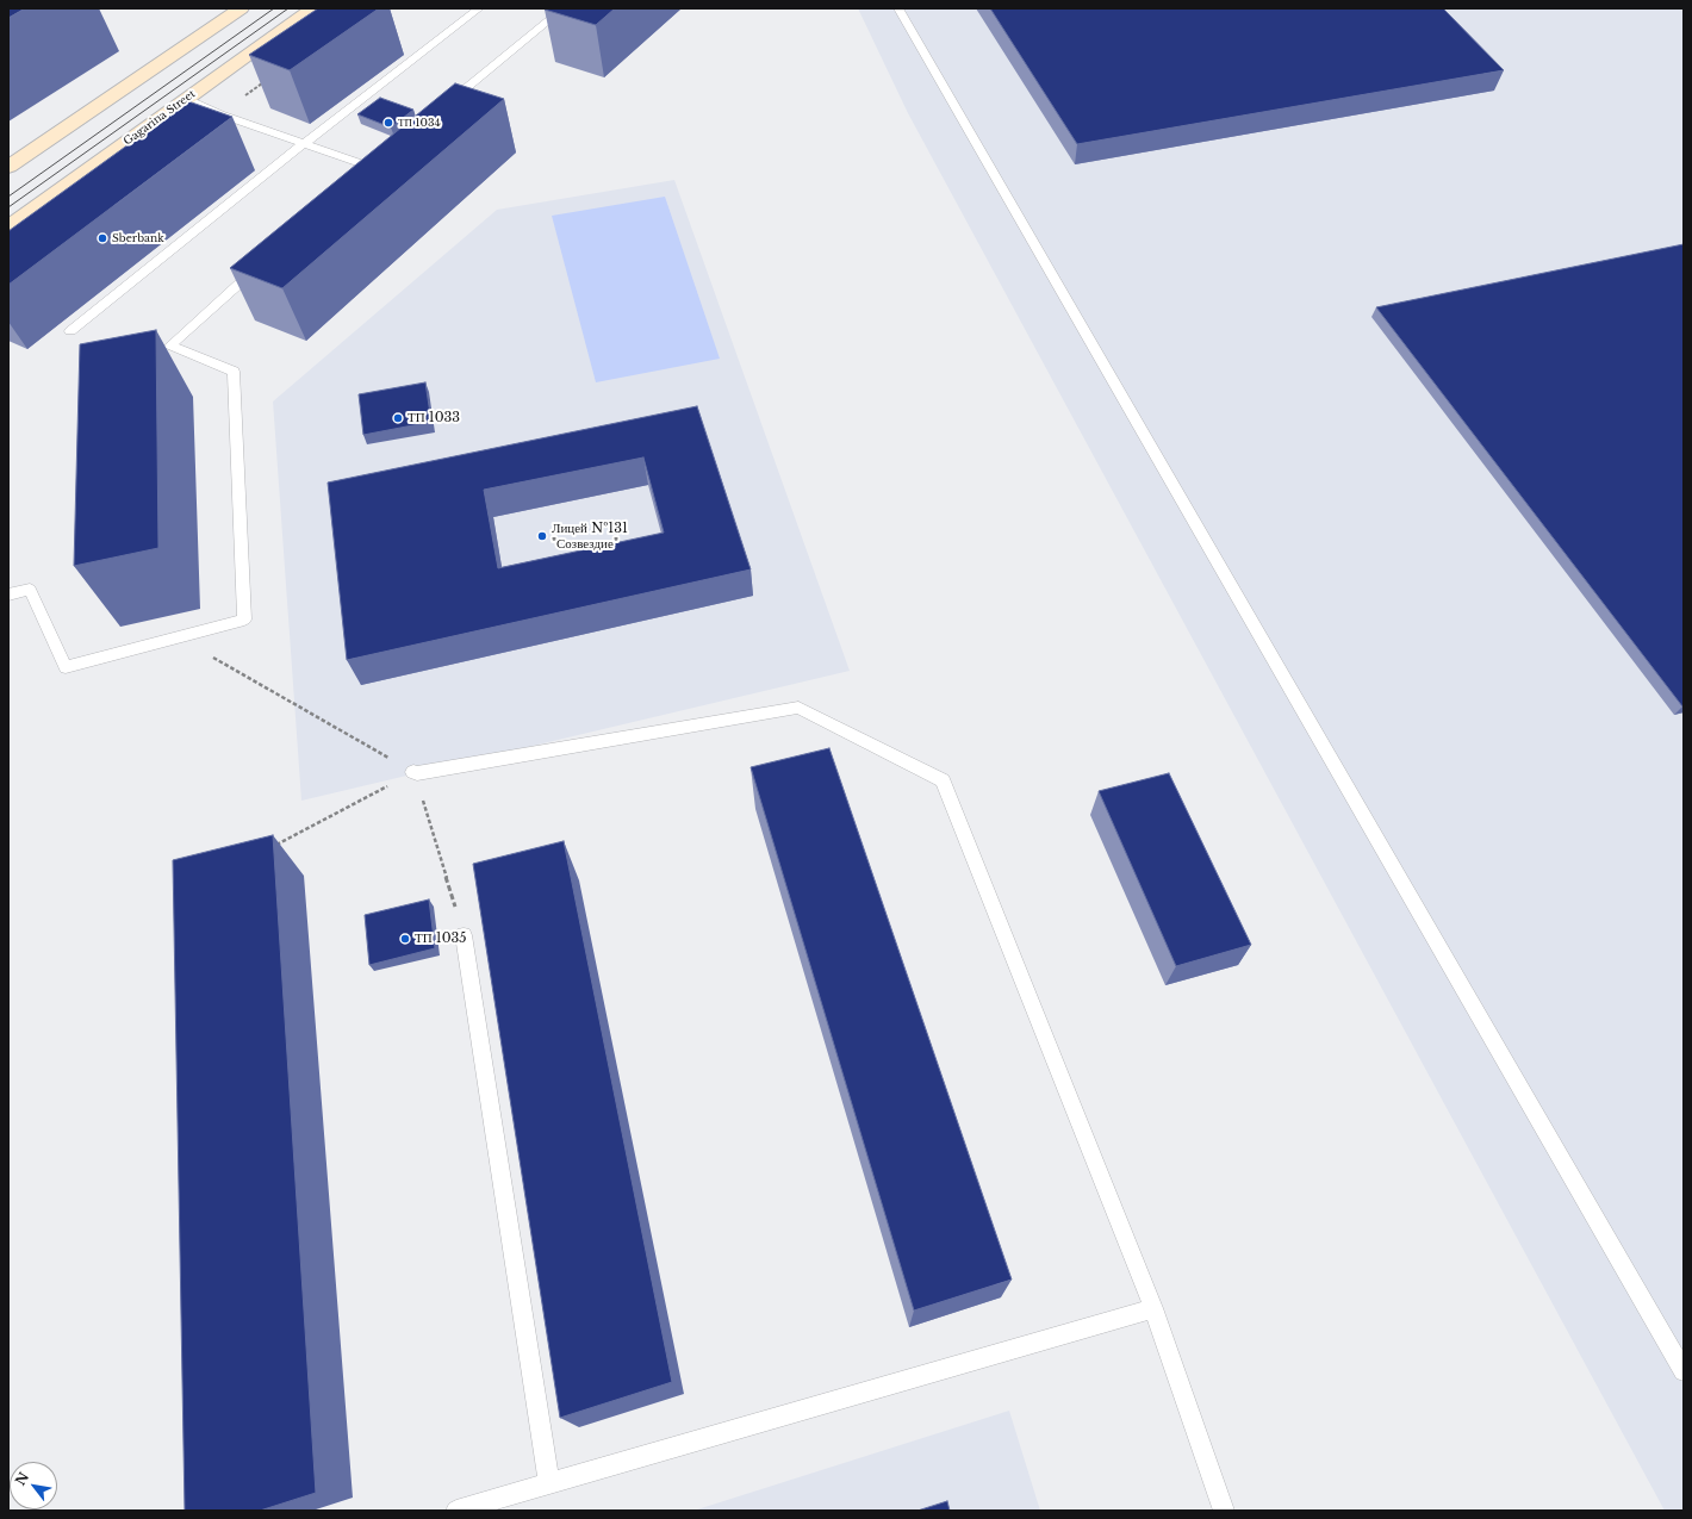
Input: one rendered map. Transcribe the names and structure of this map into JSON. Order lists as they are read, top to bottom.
{
  "streets": {
    "main road": ["Gagarina Street"]
  },
  "places": [
    "ТП 1034",
    "Sberbank",
    "ТП 1033",
    "Лицей №131 \"Созвездие\"",
    "ТП 1035"
  ],
  "north": "top left"
}
